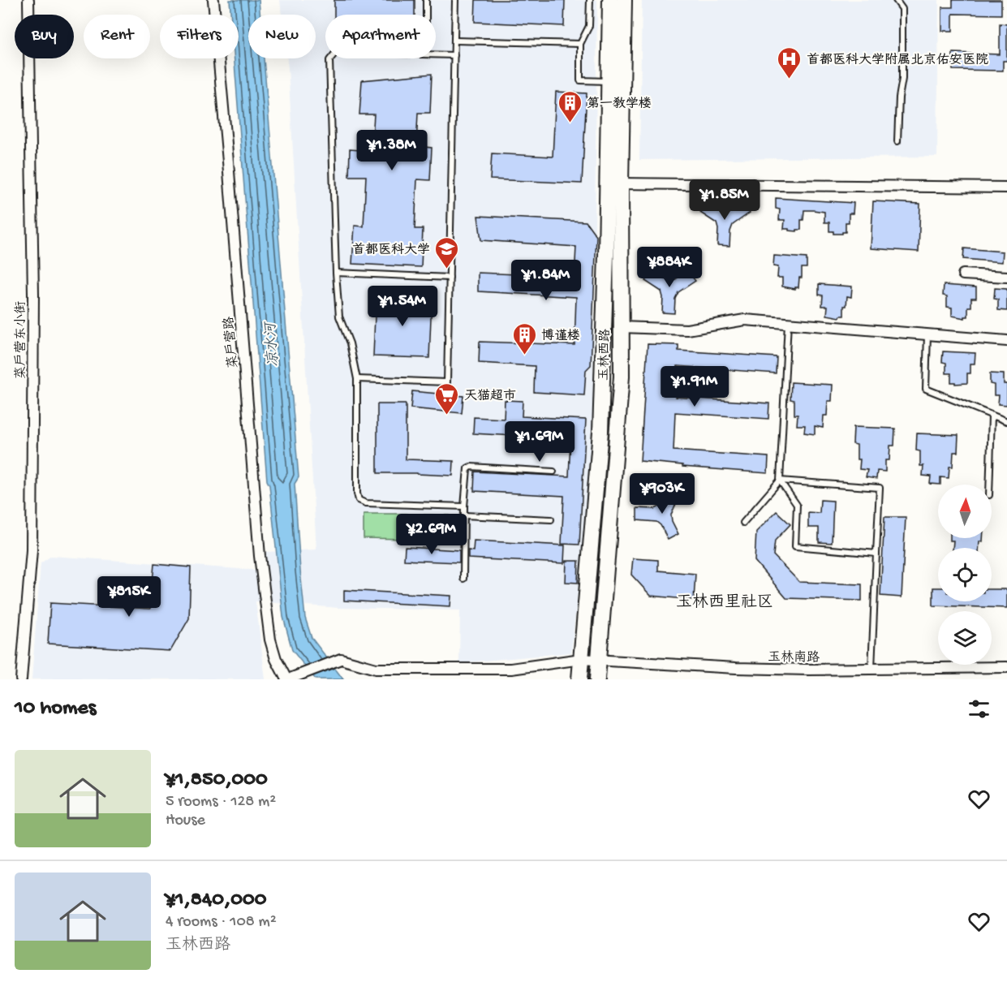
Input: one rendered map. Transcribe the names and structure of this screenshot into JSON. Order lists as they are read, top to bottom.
{
  "streets": {
    "street": [
      "菜户营东小街",
      "菜户营路",
      "玉林西路",
      "玉林南路"
    ]
  },
  "crossings": [
    ["菜户营路", "玉林南路"],
    ["玉林西路", "玉林南路"]
  ],
  "districts": ["玉林西里社区"],
  "water": ["凉水河"],
  "places": {
    "hospital": ["首都医科大学附属北京佑安医院"],
    "building": ["第一教学楼", "博谨楼"],
    "school or university": ["首都医科大学"],
    "supermarket": ["天猫超市"]
  },
  "north": "top",
  "page": {
    "chip": [
      "Buy",
      "Rent",
      "Filters",
      "New",
      "Apartment"
    ],
    "price": [
      "¥1.38M",
      "¥1.85M",
      "¥884K",
      "¥1.84M",
      "¥1.54M",
      "¥1.91M",
      "¥1.69M",
      "¥903K",
      "¥2.69M",
      "¥815K"
    ],
    "heading": "10 homes",
    "list": [
      {
        "name": "¥1,850,000",
        "note": "5 rooms · 128 m² · House"
      },
      {
        "name": "¥1,840,000",
        "note": "4 rooms · 108 m² · 玉林西路"
      }
    ]
  }
}
